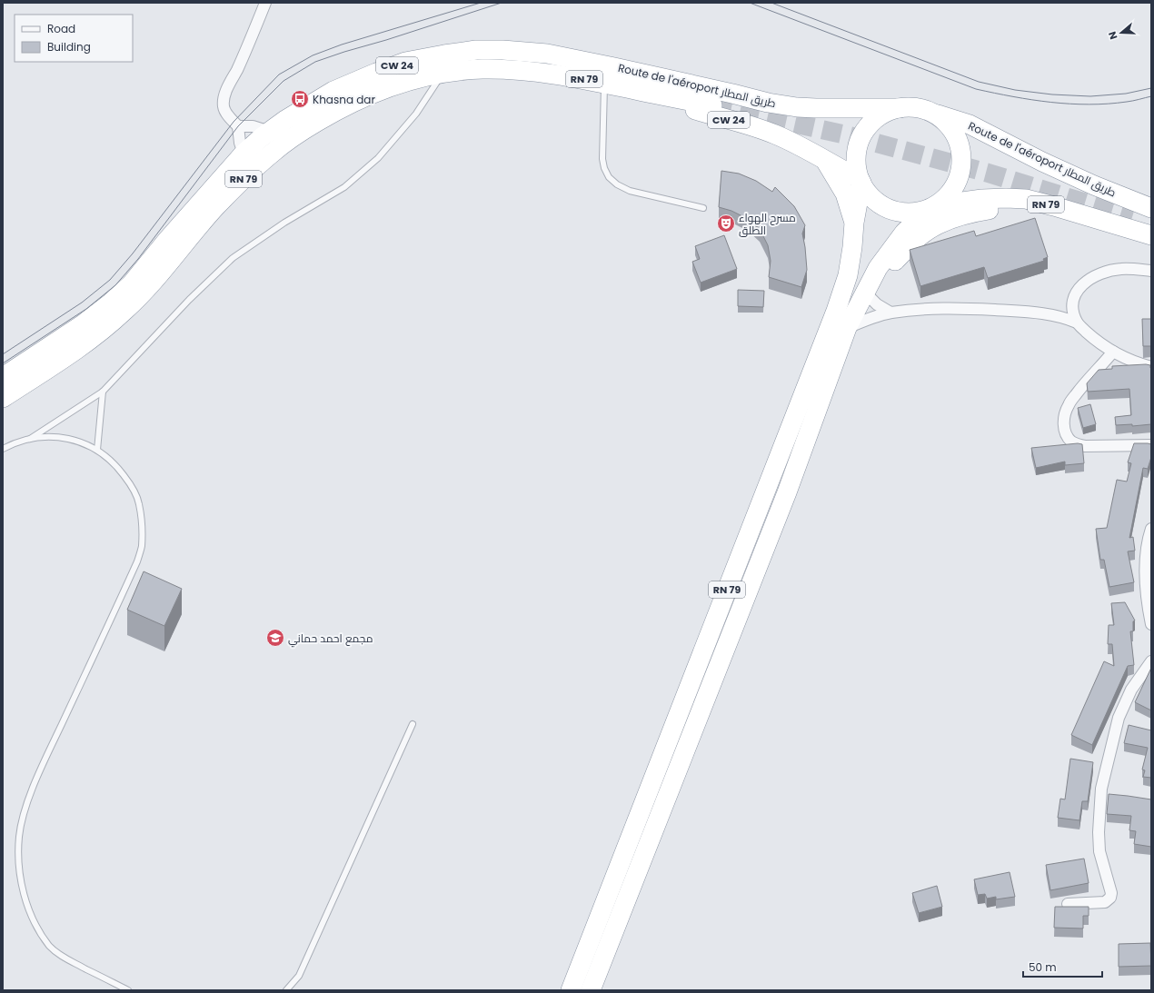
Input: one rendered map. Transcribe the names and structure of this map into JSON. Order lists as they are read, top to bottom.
{
  "streets": {
    "highway": ["CW 24", "RN 79", "Route de l'aéroport طريق المطار"]
  },
  "crossings": [
    ["CW 24", "RN 79"],
    ["CW 24", "Route de l'aéroport طريق المطار"],
    ["RN 79", "Route de l'aéroport طريق المطار"]
  ],
  "places": {
    "bus stop": ["Khasna dar"],
    "theatre": ["مسرح الهواء الطلق"],
    "school or university": ["مجمع احمد حماني"]
  },
  "legend": ["Road", "Building"],
  "scale_bar": "50 m",
  "north": "left"
}
